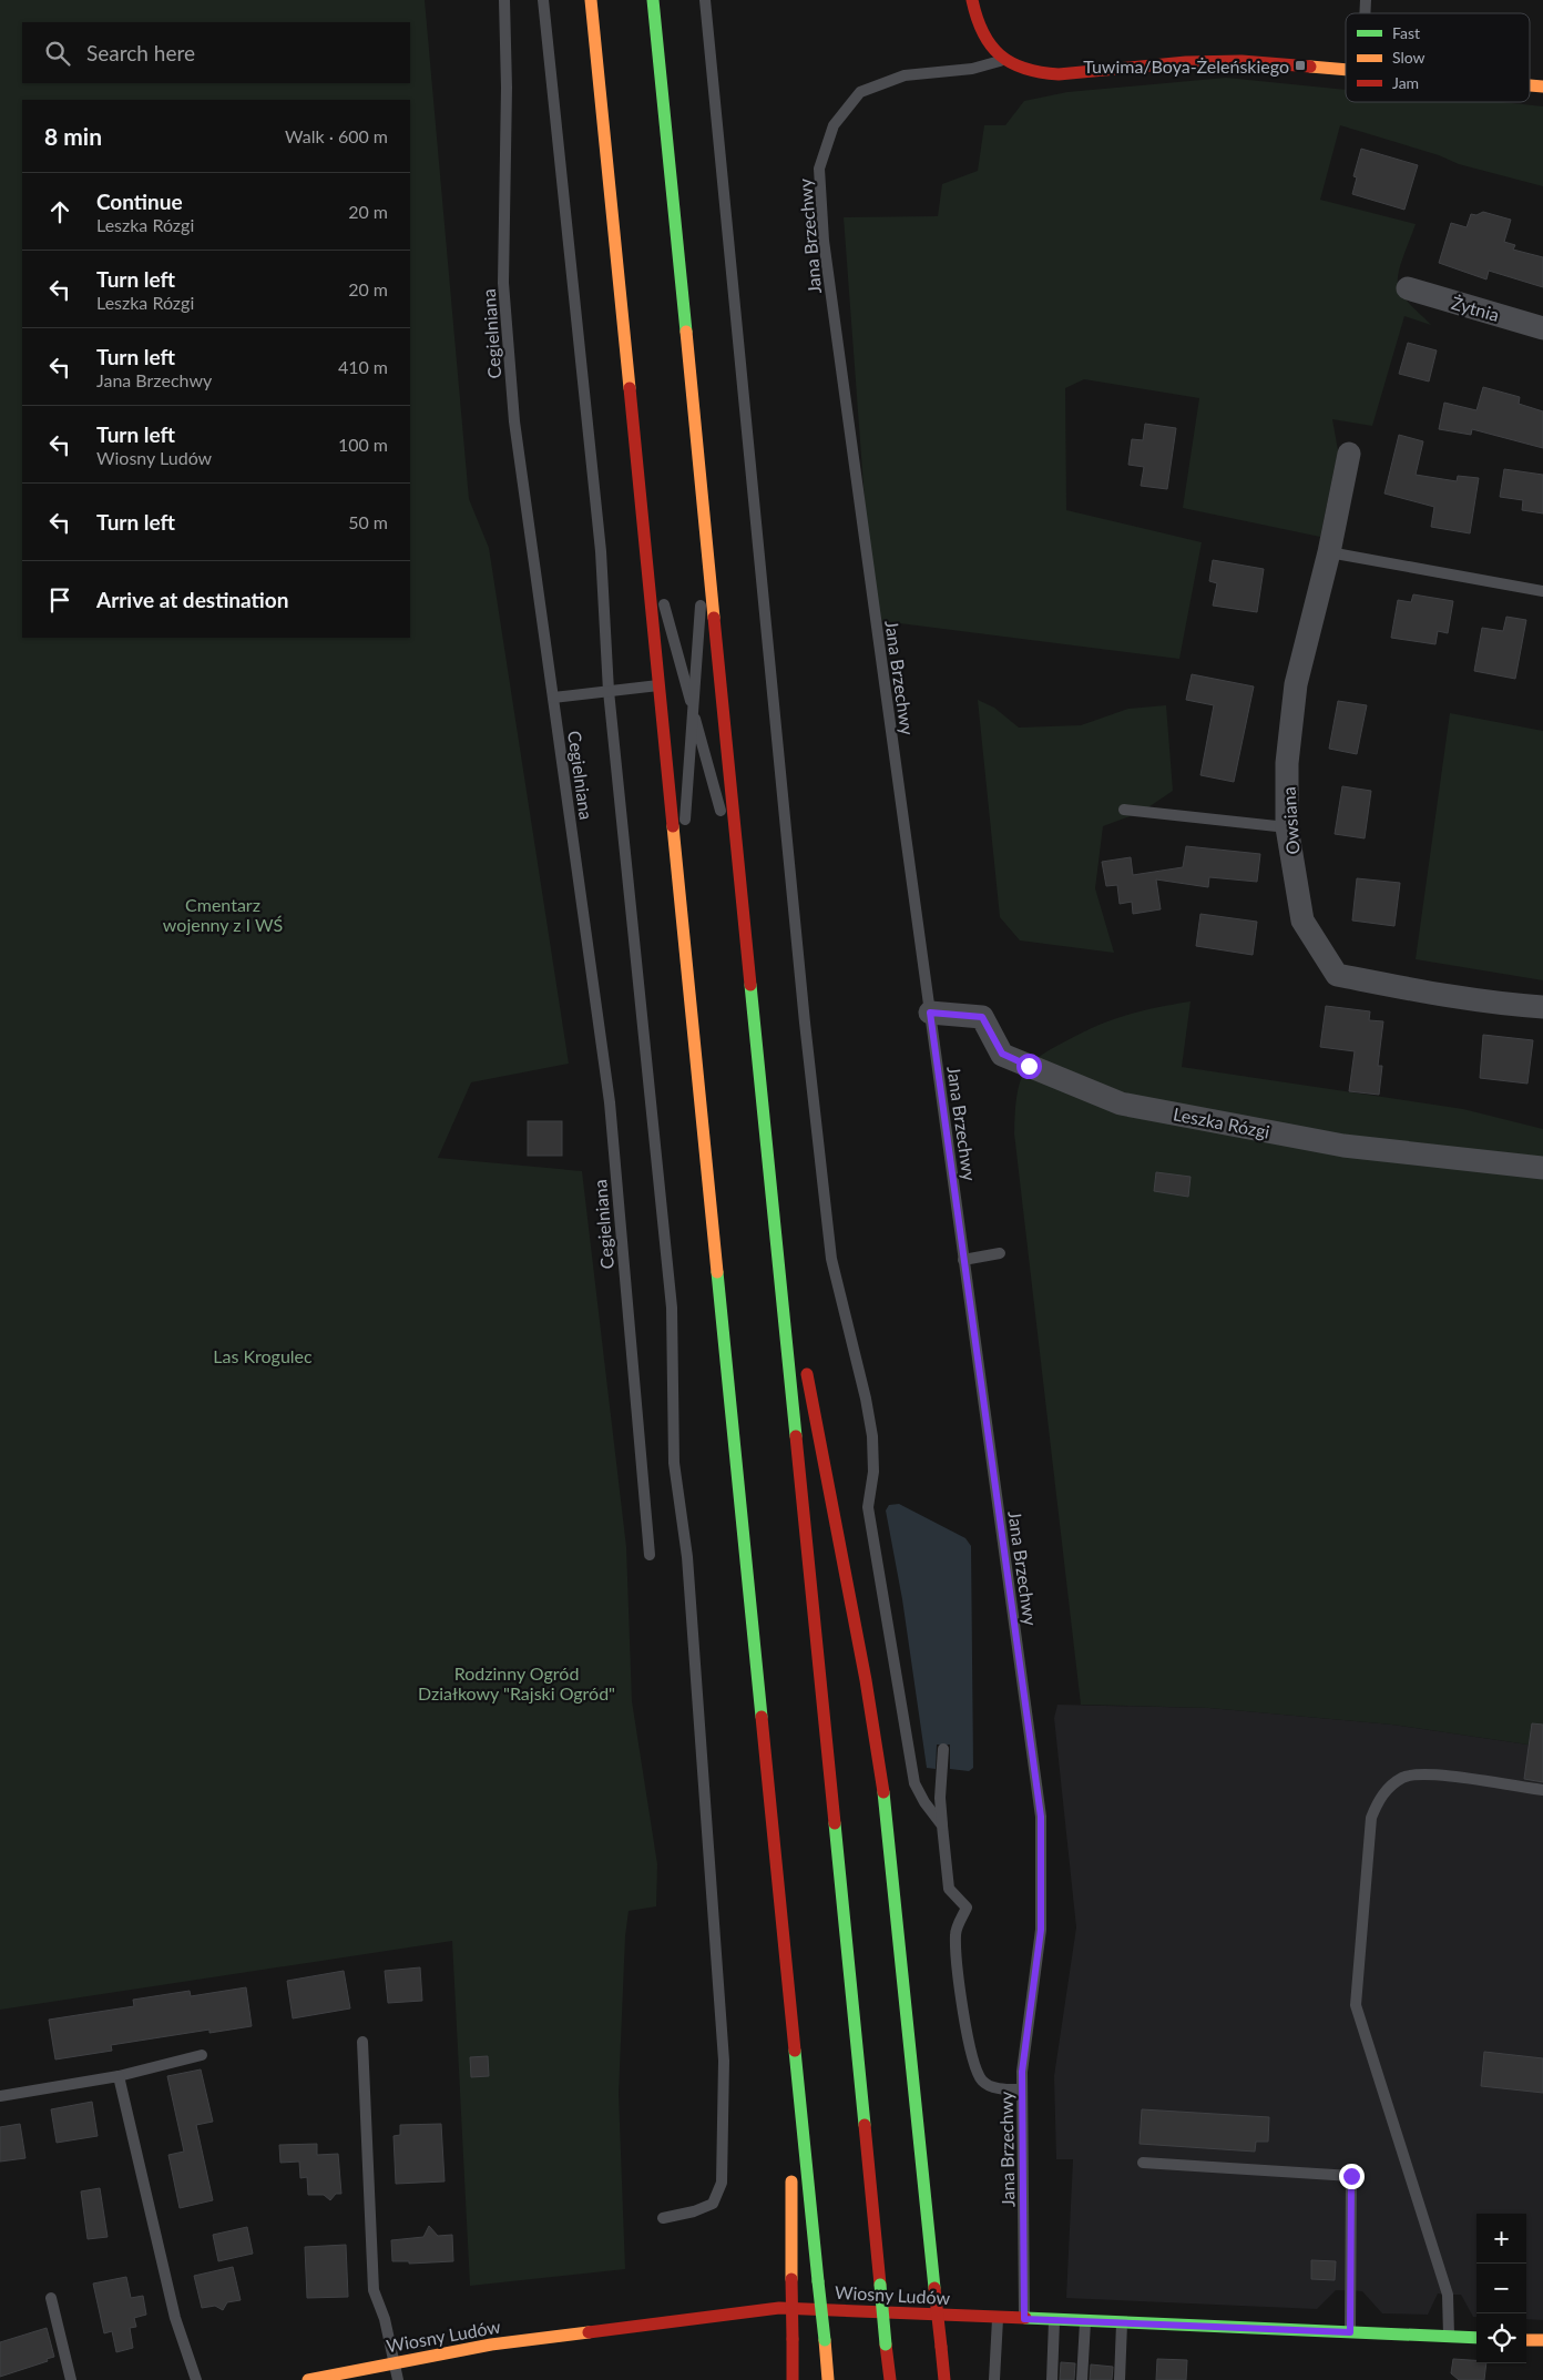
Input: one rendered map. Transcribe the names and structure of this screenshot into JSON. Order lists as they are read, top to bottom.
{
  "streets": {
    "main road": ["Wiosny Ludów"],
    "street": ["Żytnia", "Owsiana", "Leszka Rózgi"],
    "lane": ["Jana Brzechwy", "Cegielniana"]
  },
  "crossings": [
    ["Jana Brzechwy", "Leszka Rózgi"],
    ["Jana Brzechwy", "Wiosny Ludów"]
  ],
  "parks": ["Cmentarz wojenny z I WŚ", "Las Krogulec", "Rodzinny Ogród Działkowy \"Rajski Ogród\""],
  "places": {
    "transit": ["Tuwima/Boya-Żeleńskiego"]
  },
  "legend": ["Fast", "Slow", "Jam"],
  "page": {
    "search": "Search here",
    "heading": ["8 min", "Walk · 600 m"],
    "list": [
      ["Continue", "Leszka Rózgi", "20 m"],
      ["Turn left", "Leszka Rózgi", "20 m"],
      ["Turn left", "Jana Brzechwy", "410 m"],
      ["Turn left", "Wiosny Ludów", "100 m"],
      ["Turn left", "50 m"],
      "Arrive at destination"
    ],
    "map_buttons": ["+", "−"]
  }
}
